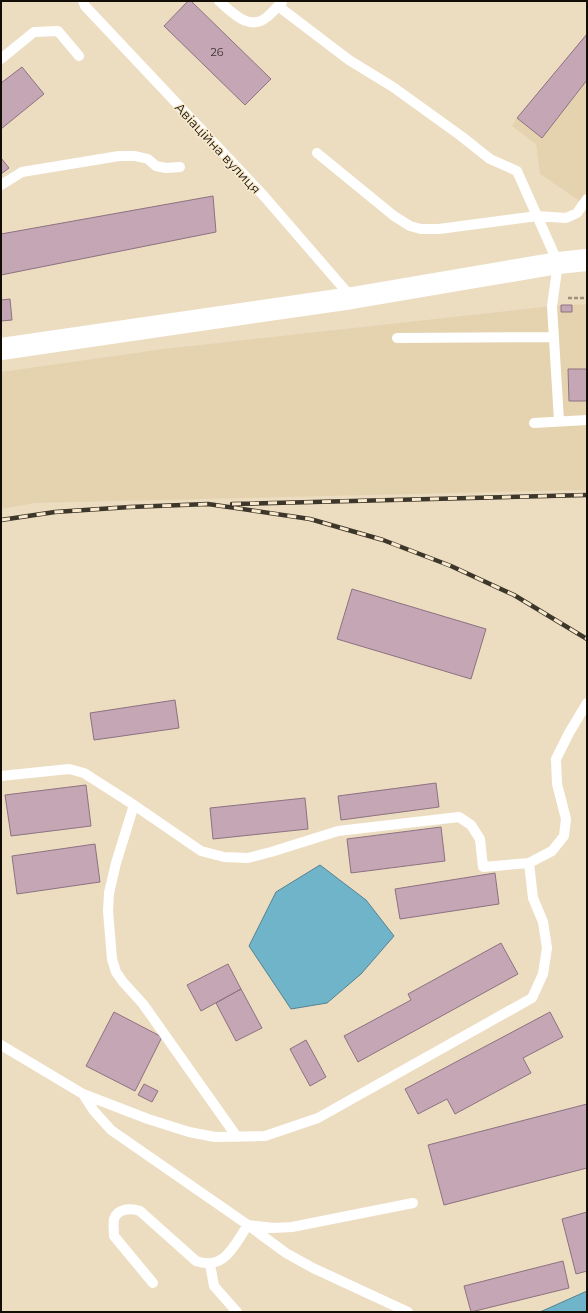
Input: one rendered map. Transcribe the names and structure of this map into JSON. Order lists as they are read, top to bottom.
{
  "streets": {
    "lane": ["Авіаційна вулиця"]
  },
  "house_numbers": ["26"]
}
